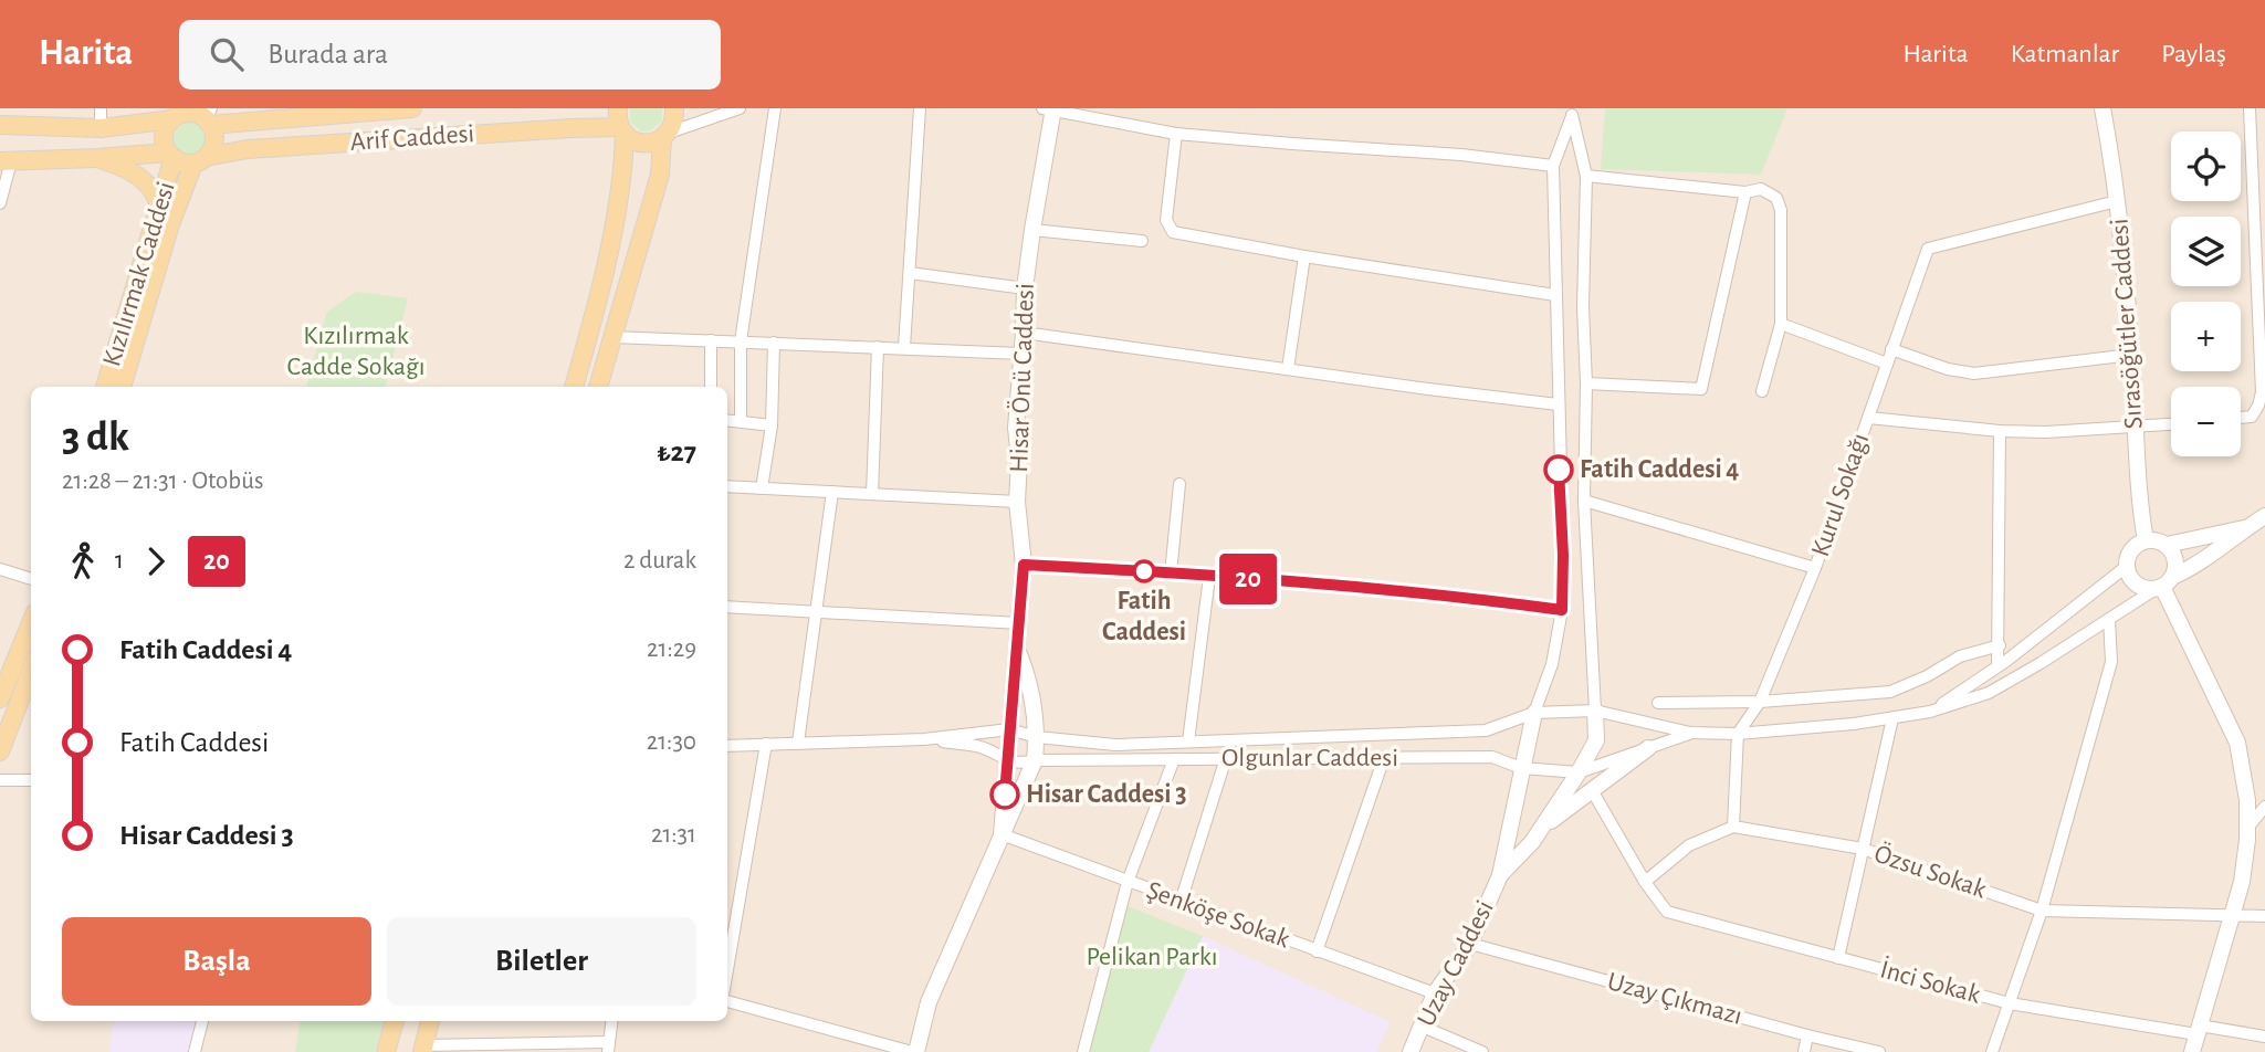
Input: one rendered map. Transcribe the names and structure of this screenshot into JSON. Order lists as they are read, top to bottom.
{
  "streets": {
    "main road": [
      "Arif Caddesi",
      "Kızılırmak Caddesi",
      "Sırasöğütler Caddesi",
      "Hisar Önü Caddesi",
      "Uzay Caddesi"
    ],
    "street": [
      "Kurul Sokağı",
      "Olgunlar Caddesi",
      "Özsu Sokak",
      "Şenköşe Sokak",
      "İnci Sokak",
      "Uzay Çıkmazı"
    ]
  },
  "crossings": [
    ["Arif Caddesi", "Kızılırmak Caddesi"],
    ["Sırasöğütler Caddesi", "Kurul Sokağı"],
    ["Sırasöğütler Caddesi", "Olgunlar Caddesi"],
    ["Hisar Önü Caddesi", "Olgunlar Caddesi"],
    ["Hisar Önü Caddesi", "Şenköşe Sokak"],
    ["Kurul Sokağı", "Olgunlar Caddesi"],
    ["Olgunlar Caddesi", "Uzay Caddesi"],
    ["Şenköşe Sokak", "Uzay Caddesi"],
    ["Uzay Caddesi", "Uzay Çıkmazı"]
  ],
  "parks": ["Kızılırmak Cadde Sokağı", "Pelikan Parkı"],
  "places": ["Fatih Caddesi 4", "Fatih Caddesi", "Hisar Caddesi 3"],
  "lines": ["bus line 20"],
  "page": {
    "header": "Harita",
    "search": "Burada ara",
    "nav": ["Harita", "Katmanlar", "Paylaş"],
    "on_map": "20",
    "map_buttons": ["+", "−"],
    "heading": ["3 dk", "21:28 – 21:31 · Otobüs", "₺27"],
    "legs": ["1", "20", "2 durak"],
    "list": [
      {
        "name": "Fatih Caddesi 4",
        "value": "21:29"
      },
      {
        "name": "Fatih Caddesi",
        "value": "21:30"
      },
      {
        "name": "Hisar Caddesi 3",
        "value": "21:31"
      }
    ],
    "buttons": ["Başla", "Biletler"]
  }
}
